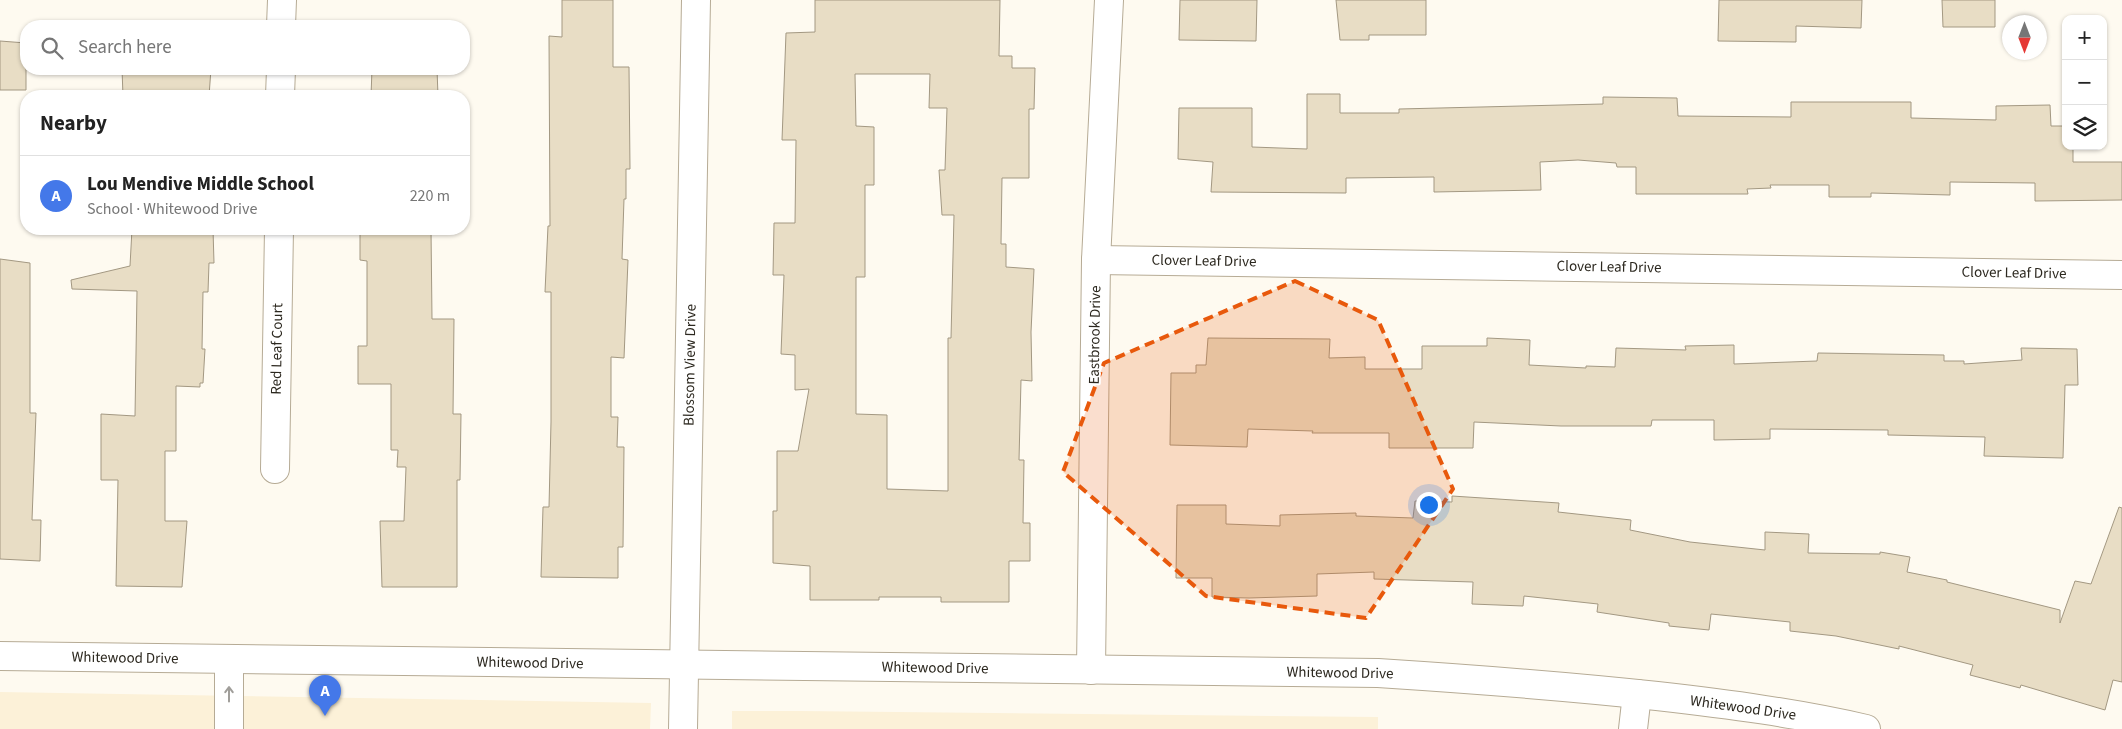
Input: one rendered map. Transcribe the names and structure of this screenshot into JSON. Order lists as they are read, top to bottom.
{
  "streets": {
    "street": [
      "Clover Leaf Drive",
      "Eastbrook Drive",
      "Red Leaf Court",
      "Blossom View Drive",
      "Whitewood Drive"
    ]
  },
  "crossings": [
    ["Clover Leaf Drive", "Eastbrook Drive"],
    ["Eastbrook Drive", "Whitewood Drive"],
    ["Blossom View Drive", "Whitewood Drive"]
  ],
  "north": "bottom",
  "page": {
    "map_buttons": ["+", "−"],
    "search": "Search here",
    "heading": "Nearby",
    "list": [
      {
        "mark": "A",
        "name": "Lou Mendive Middle School",
        "note": "School · Whitewood Drive",
        "value": "220 m"
      }
    ],
    "pins": "A"
  }
}
